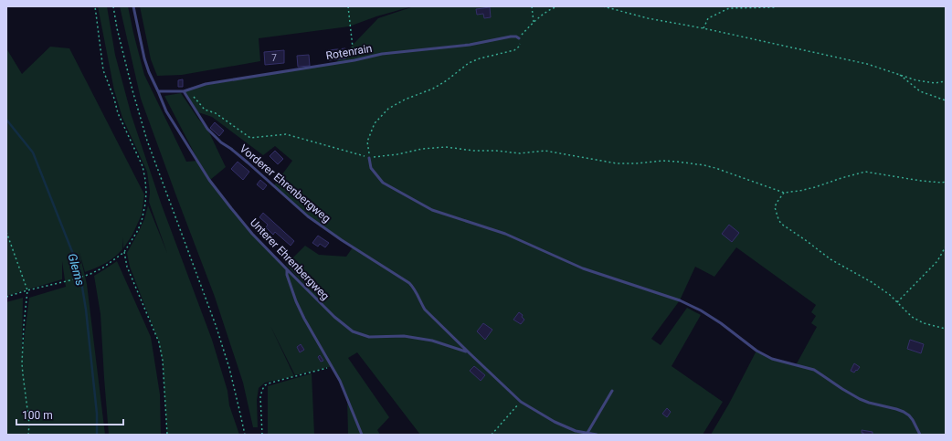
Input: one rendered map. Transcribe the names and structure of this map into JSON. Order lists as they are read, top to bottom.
{
  "streets": {
    "lane": ["Rotenrain", "Vorderer Ehrenbergweg", "Unterer Ehrenbergweg"]
  },
  "crossings": [
    ["Rotenrain", "Vorderer Ehrenbergweg"],
    ["Vorderer Ehrenbergweg", "Unterer Ehrenbergweg"]
  ],
  "water": ["Glems"],
  "house_numbers": ["7"],
  "scale_bar": "100 m"
}
